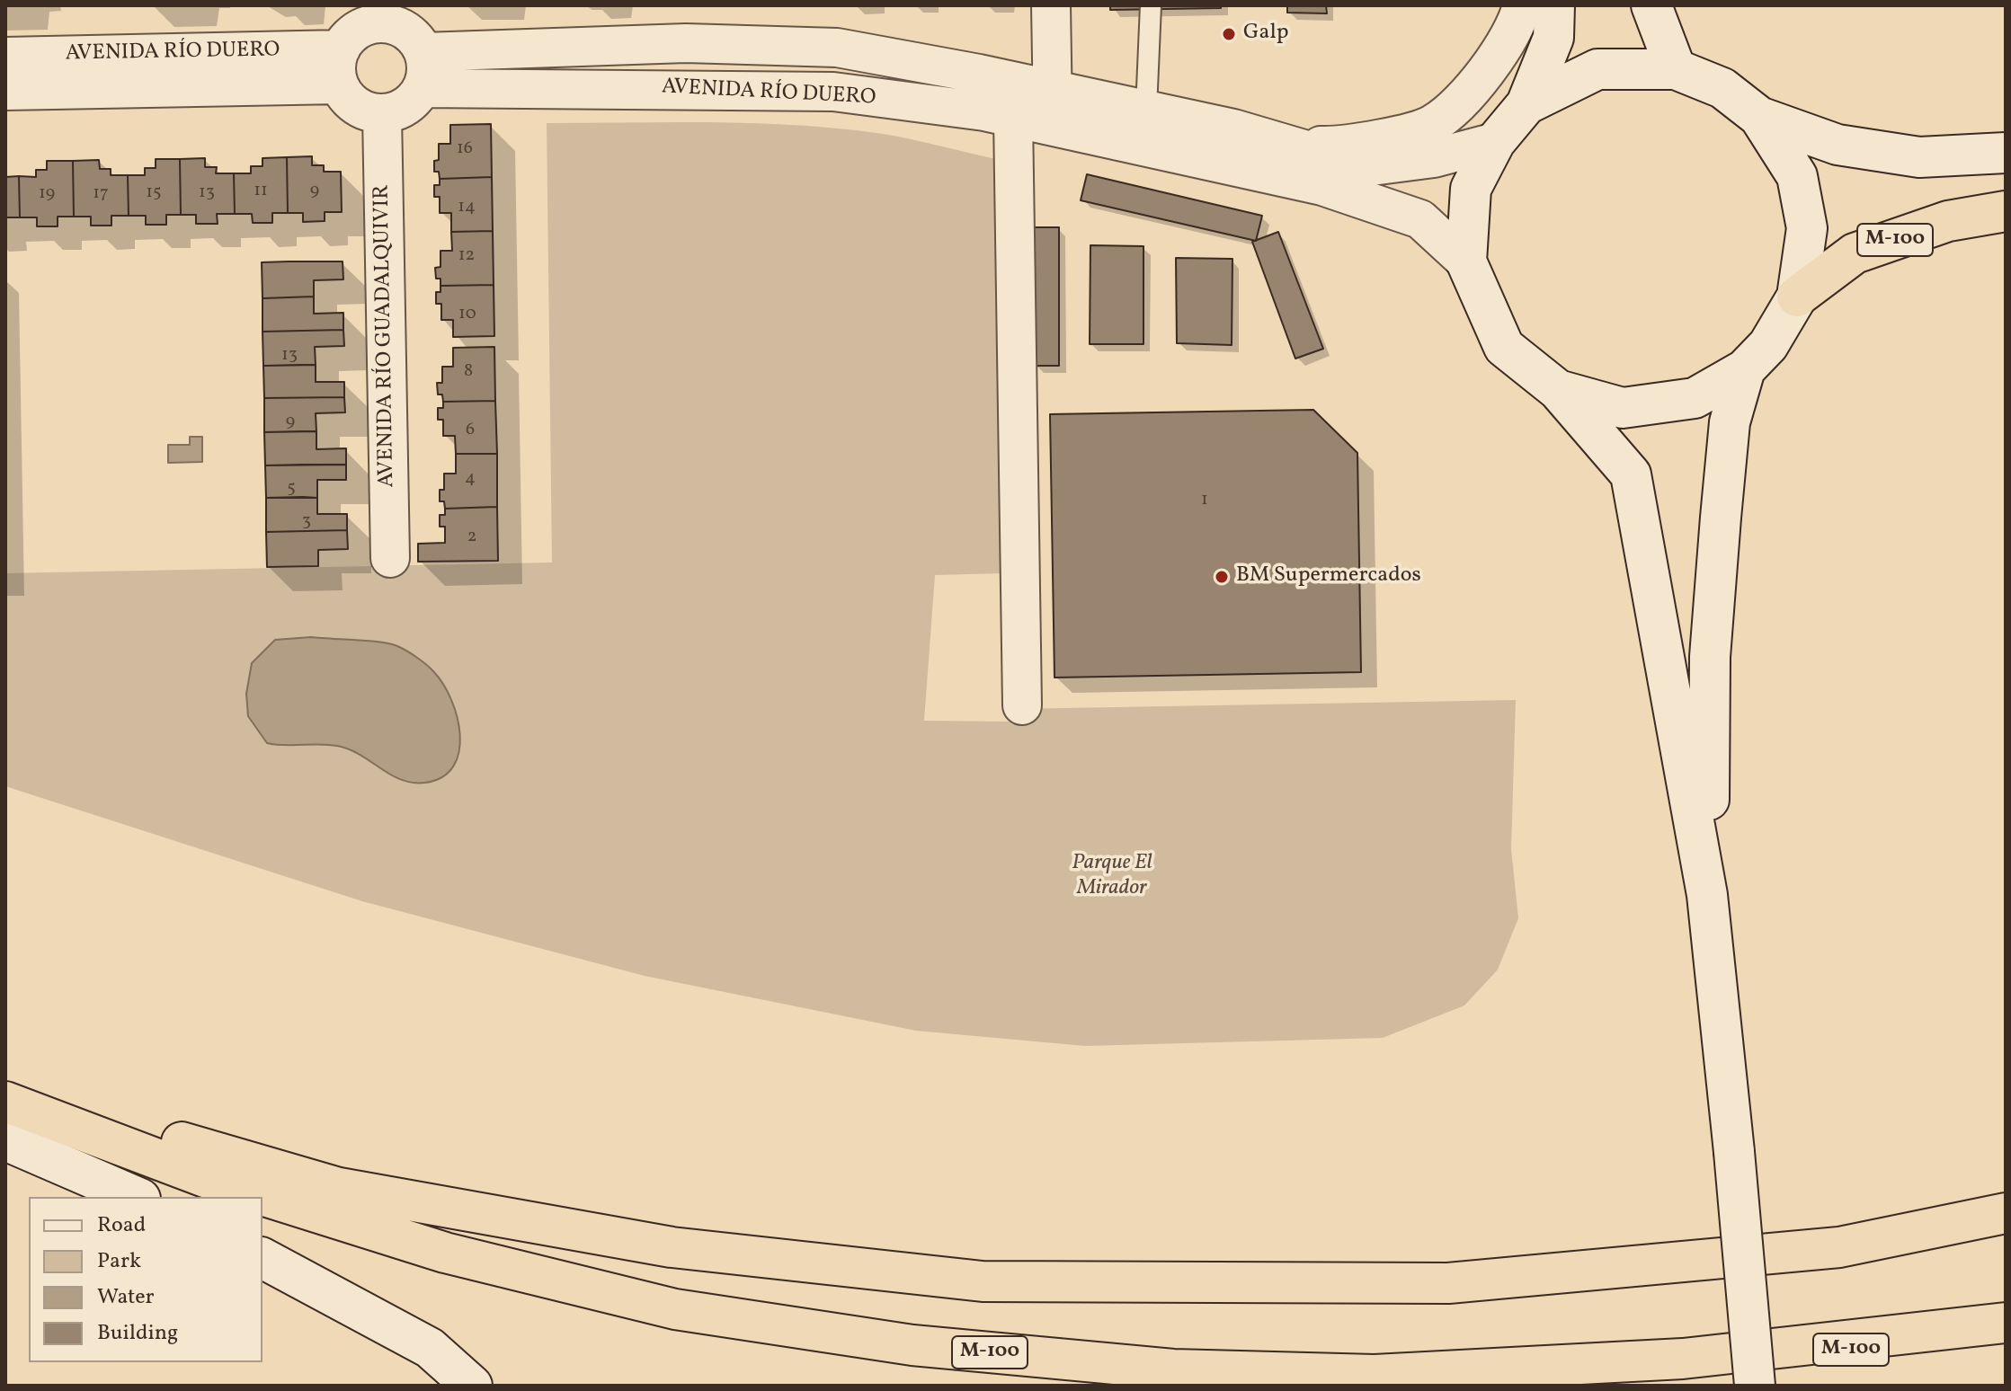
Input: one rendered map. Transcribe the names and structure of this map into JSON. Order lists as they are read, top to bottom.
{
  "streets": {
    "highway": ["M-100"],
    "street": ["AVENIDA RÍO DUERO", "AVENIDA RÍO GUADALQUIVIR"]
  },
  "crossings": [
    ["AVENIDA RÍO DUERO", "AVENIDA RÍO GUADALQUIVIR"]
  ],
  "parks": ["Parque El Mirador"],
  "places": ["Galp", "BM Supermercados"],
  "house_numbers": [
    "16",
    "11",
    "9",
    "15",
    "13",
    "19",
    "17",
    "14",
    "12",
    "10",
    "13",
    "8",
    "9",
    "6",
    "4",
    "5",
    "1",
    "3",
    "2"
  ],
  "legend": [
    "Road",
    "Park",
    "Water",
    "Building"
  ]
}
